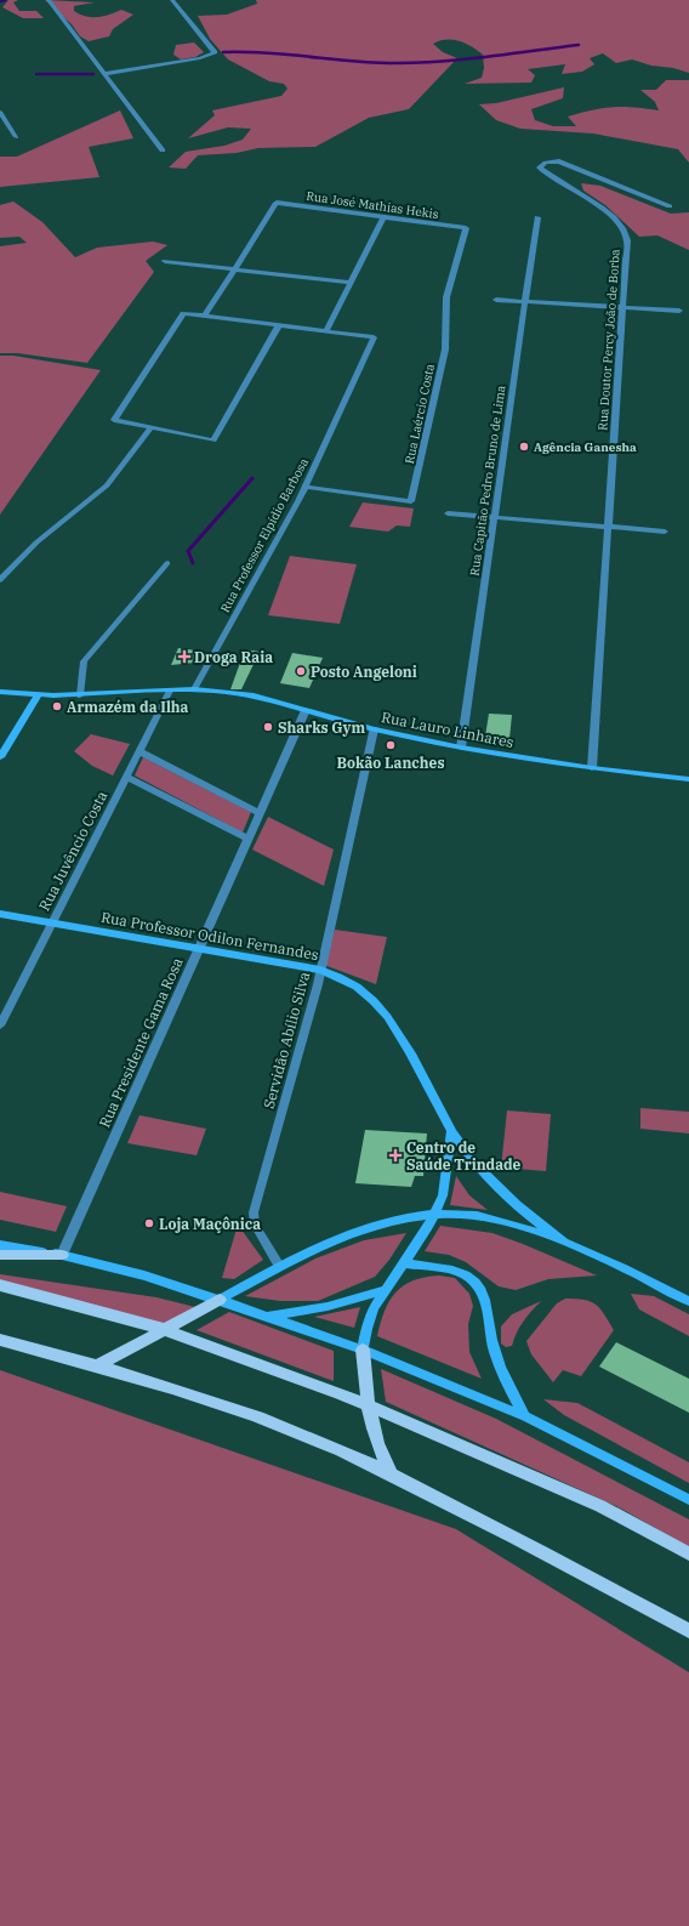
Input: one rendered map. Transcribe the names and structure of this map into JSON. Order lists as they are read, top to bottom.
{
  "streets": {
    "main road": ["Rua Lauro Linhares", "Rua Professor Odilon Fernandes"],
    "street": [
      "Rua José Mathias Hekis",
      "Rua Doutor Percy João de Borba",
      "Rua Laércio Costa",
      "Rua Capitão Pedro Bruno de Lima",
      "Rua Professor Elpídio Barbosa",
      "Rua Juvêncio Costa",
      "Servidão Abílio Silva",
      "Rua Presidente Gama Rosa"
    ]
  },
  "crossings": [
    ["Rua José Mathias Hekis", "Rua Laércio Costa"],
    ["Rua Doutor Percy João de Borba", "Rua Lauro Linhares"],
    ["Rua Laércio Costa", "Rua Professor Elpídio Barbosa"],
    ["Rua Capitão Pedro Bruno de Lima", "Rua Lauro Linhares"],
    ["Rua Professor Elpídio Barbosa", "Rua Lauro Linhares"],
    ["Rua Lauro Linhares", "Rua Juvêncio Costa"],
    ["Rua Lauro Linhares", "Servidão Abílio Silva"],
    ["Rua Lauro Linhares", "Rua Presidente Gama Rosa"],
    ["Rua Juvêncio Costa", "Rua Professor Odilon Fernandes"],
    ["Rua Professor Odilon Fernandes", "Servidão Abílio Silva"],
    ["Rua Professor Odilon Fernandes", "Rua Presidente Gama Rosa"]
  ],
  "places": {
    "other": [
      "Agência Ganesha",
      "Posto Angeloni",
      "Armazém da Ilha",
      "Sharks Gym",
      "Bokão Lanches",
      "Loja Maçônica"
    ],
    "health": ["Droga Raia", "Centro de Saúde Trindade"]
  }
}
